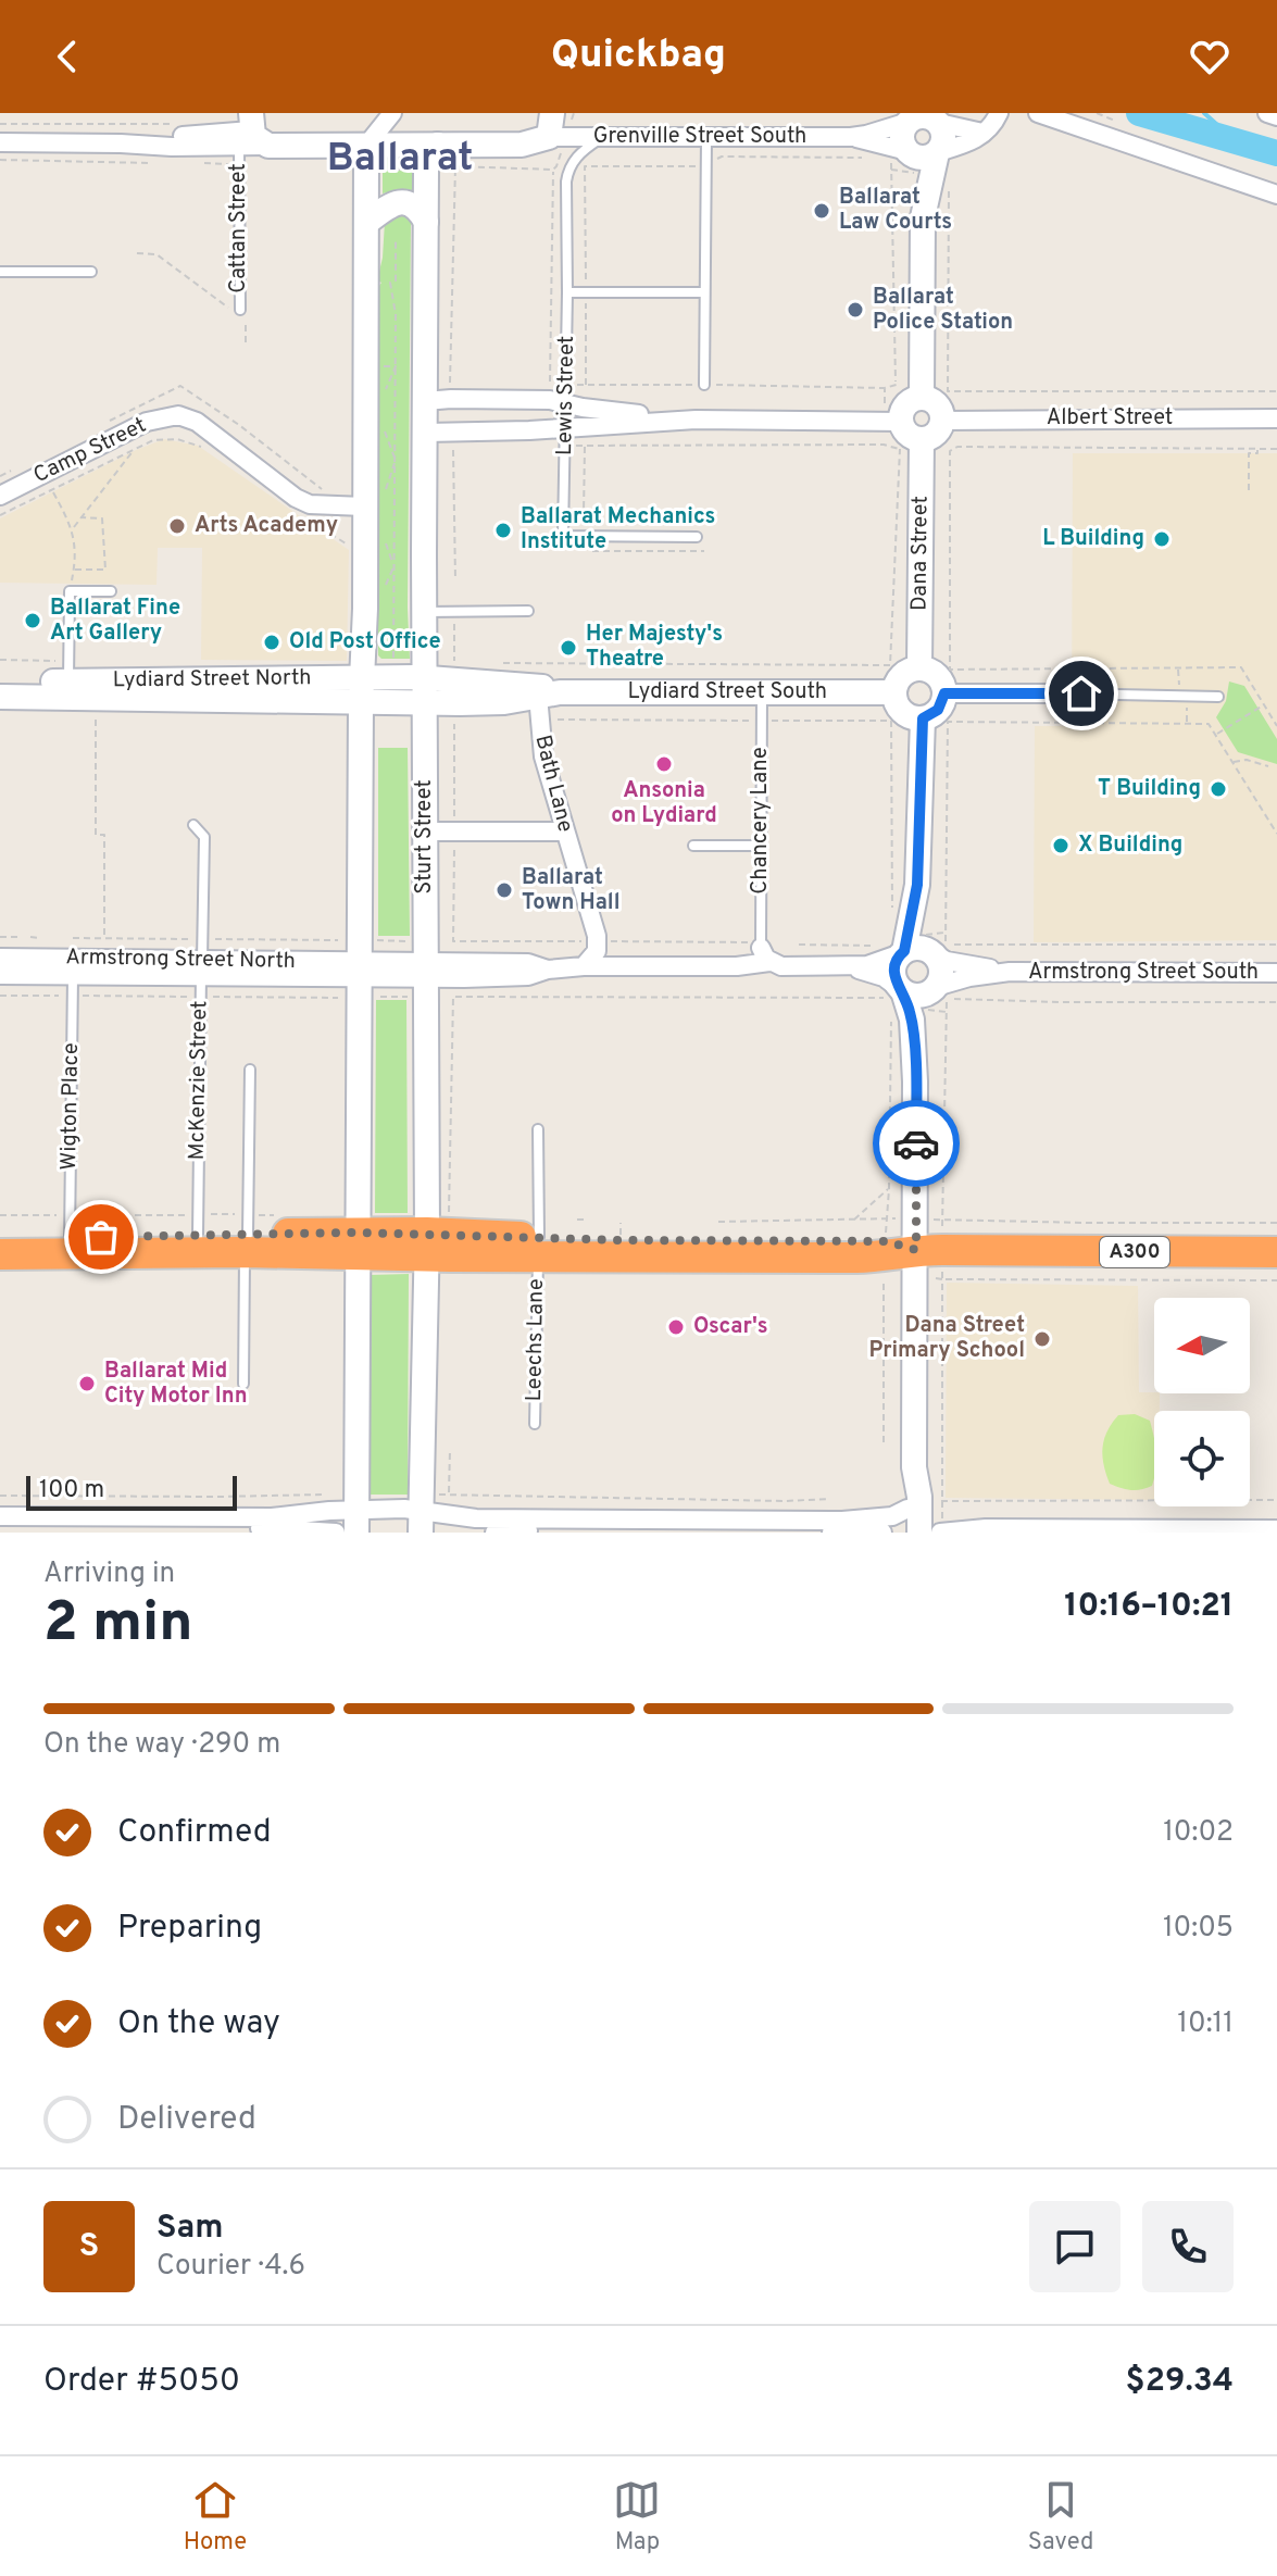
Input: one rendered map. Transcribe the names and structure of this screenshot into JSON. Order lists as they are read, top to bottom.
{
  "streets": {
    "highway": ["A300"],
    "street": [
      "Grenville Street South",
      "Albert Street",
      "Camp Street",
      "Dana Street",
      "Lydiard Street North",
      "Lydiard Street South",
      "Bath Lane",
      "Sturt Street",
      "Armstrong Street North",
      "Armstrong Street South"
    ],
    "lane": [
      "Cattan Street",
      "Lewis Street",
      "Chancery Lane",
      "McKenzie Street",
      "Wigton Place",
      "Leechs Lane"
    ]
  },
  "crossings": [
    ["Grenville Street South", "Lewis Street"],
    ["Albert Street", "Dana Street"],
    ["Dana Street", "Lydiard Street South"],
    ["Lydiard Street North", "Lydiard Street South"],
    ["Lydiard Street North", "Sturt Street"],
    ["Lydiard Street South", "Bath Lane"],
    ["Lydiard Street South", "Chancery Lane"],
    ["Lydiard Street South", "Sturt Street"],
    ["Sturt Street", "A300"],
    ["Armstrong Street North", "McKenzie Street"],
    ["Armstrong Street North", "Wigton Place"],
    ["McKenzie Street", "A300"],
    ["Wigton Place", "A300"],
    ["A300", "Leechs Lane"]
  ],
  "districts": ["Ballarat"],
  "places": [
    "Ballarat Law Courts",
    "Ballarat Police Station",
    "Arts Academy",
    "Ballarat Mechanics Institute",
    "L Building",
    "Ballarat Fine Art Gallery",
    "Old Post Office",
    "Her Majesty's Theatre",
    "Ansonia on Lydiard",
    "T Building",
    "X Building",
    "Ballarat Town Hall",
    "Oscar's",
    "Dana Street Primary School",
    "Ballarat Mid City Motor Inn"
  ],
  "scale_bar": "100 m",
  "north": "left",
  "page": {
    "header": "Quickbag",
    "scale": "100 m",
    "heading": ["2 min", "Arriving in", "10:16–10:21"],
    "panel": [
      "Sam",
      "Courier · 4.6",
      "Order #5050",
      "$29.34"
    ],
    "bar": "On the way · 290 m",
    "list": [
      ["Confirmed", "10:02"],
      ["Preparing", "10:05"],
      ["On the way", "10:11"],
      "Delivered"
    ],
    "round": "S",
    "tabs": ["Home", "Map", "Saved"]
  }
}
